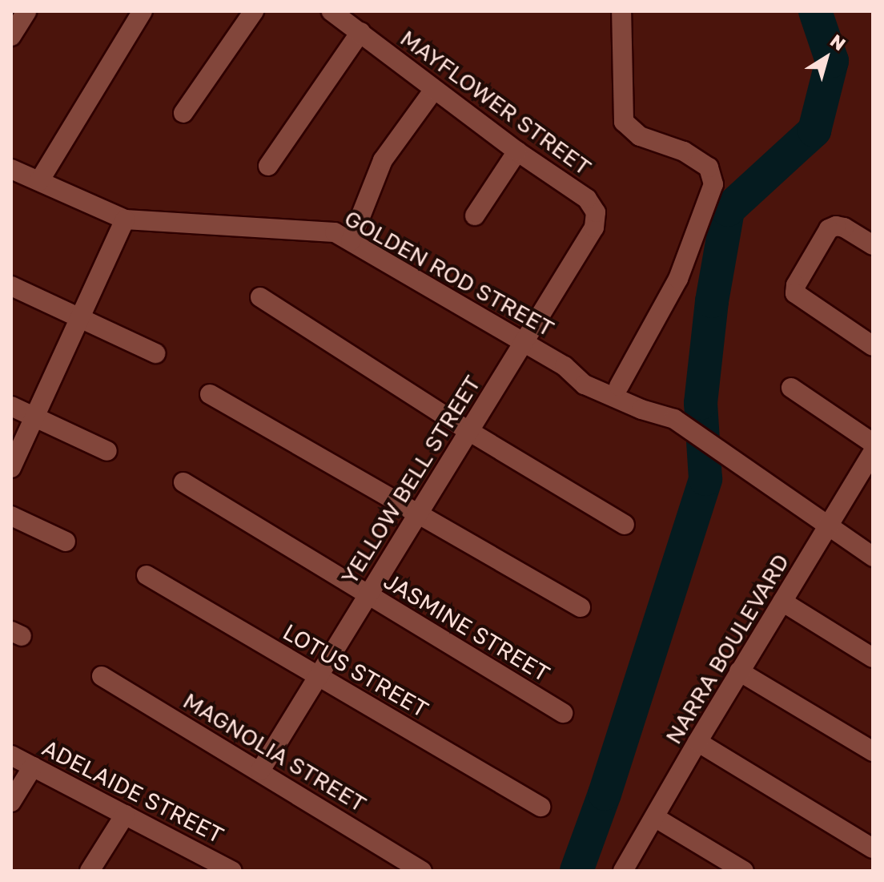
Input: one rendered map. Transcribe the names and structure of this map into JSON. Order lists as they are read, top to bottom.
{
  "streets": {
    "street": [
      "MAYFLOWER STREET",
      "GOLDEN ROD STREET",
      "YELLOW BELL STREET",
      "JASMINE STREET",
      "NARRA BOULEVARD",
      "LOTUS STREET",
      "MAGNOLIA STREET",
      "ADELAIDE STREET"
    ]
  },
  "crossings": [
    ["MAYFLOWER STREET", "YELLOW BELL STREET"],
    ["GOLDEN ROD STREET", "YELLOW BELL STREET"],
    ["GOLDEN ROD STREET", "NARRA BOULEVARD"],
    ["YELLOW BELL STREET", "JASMINE STREET"],
    ["YELLOW BELL STREET", "LOTUS STREET"],
    ["YELLOW BELL STREET", "MAGNOLIA STREET"]
  ],
  "north": "top right"
}
